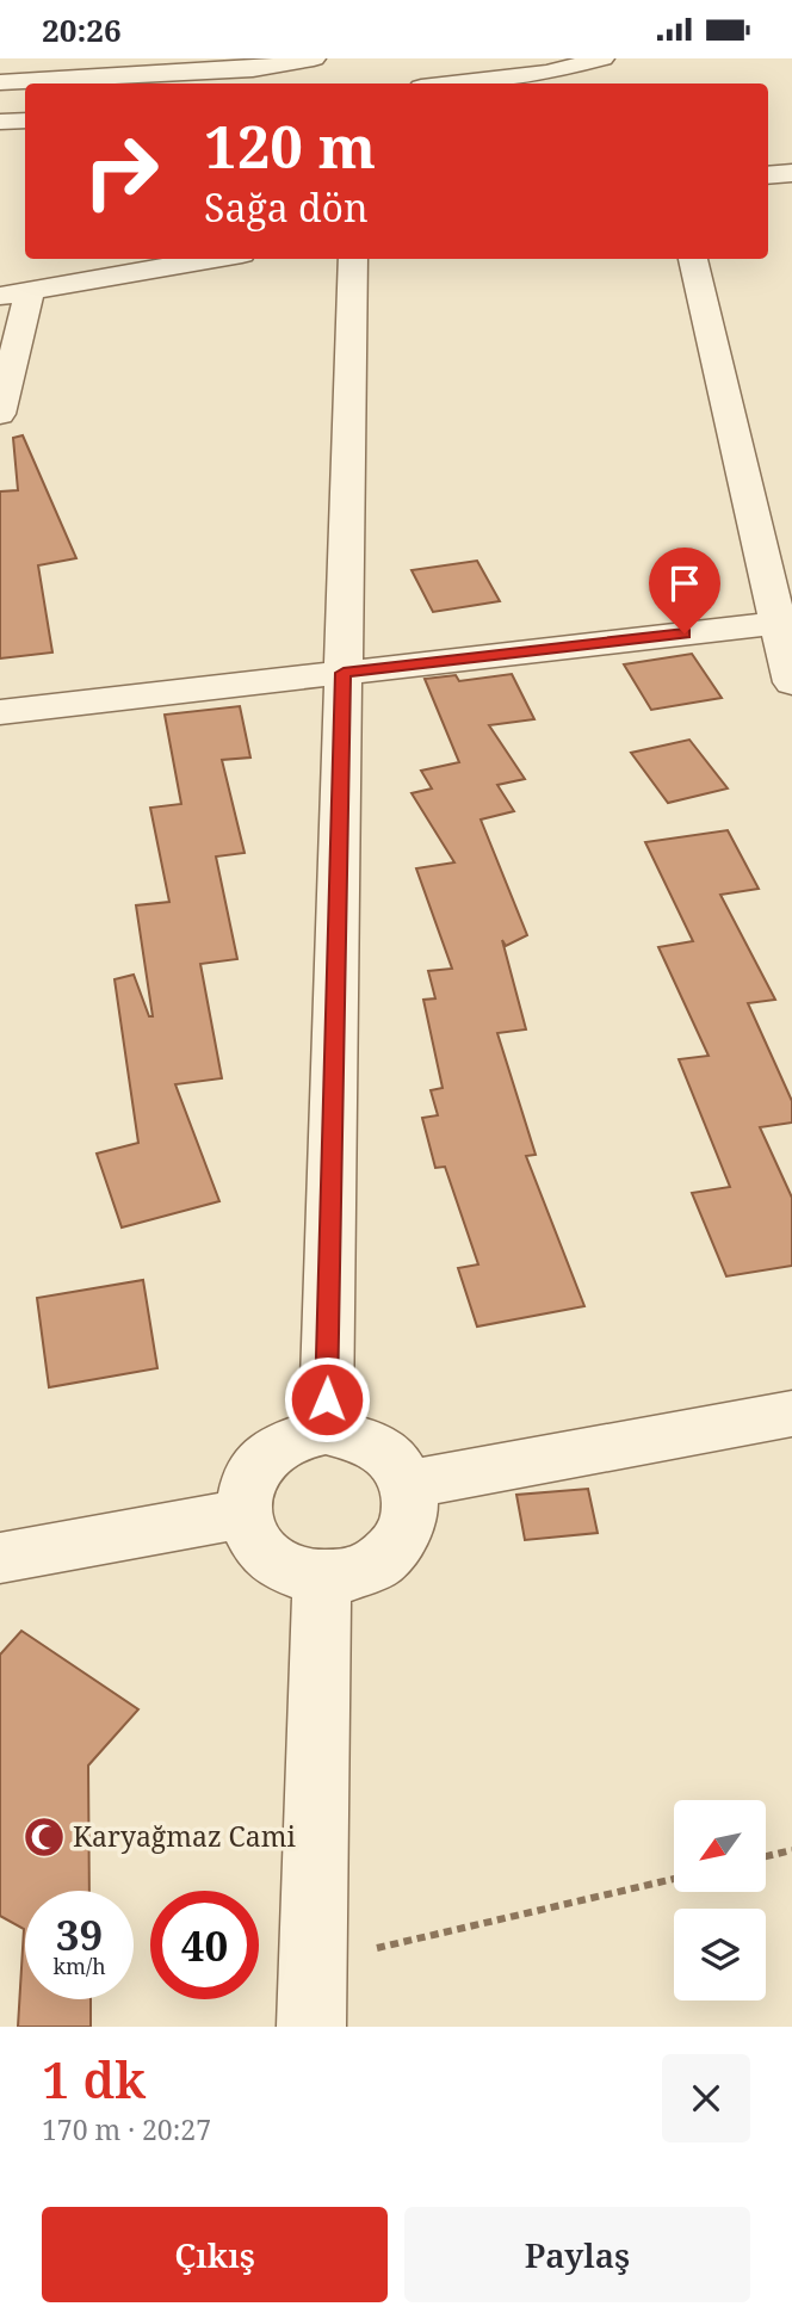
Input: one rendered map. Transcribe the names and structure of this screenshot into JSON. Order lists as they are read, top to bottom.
{
  "places": {
    "mosque": ["Karyağmaz Cami"]
  },
  "north": "bottom left",
  "page": {
    "status": "20:26",
    "turn": ["120 m", "Sağa dön"],
    "speed": "39 km/h",
    "limit": "40",
    "heading": ["1 dk", "170 m · 20:27"],
    "buttons": ["Çıkış", "Paylaş"]
  }
}
